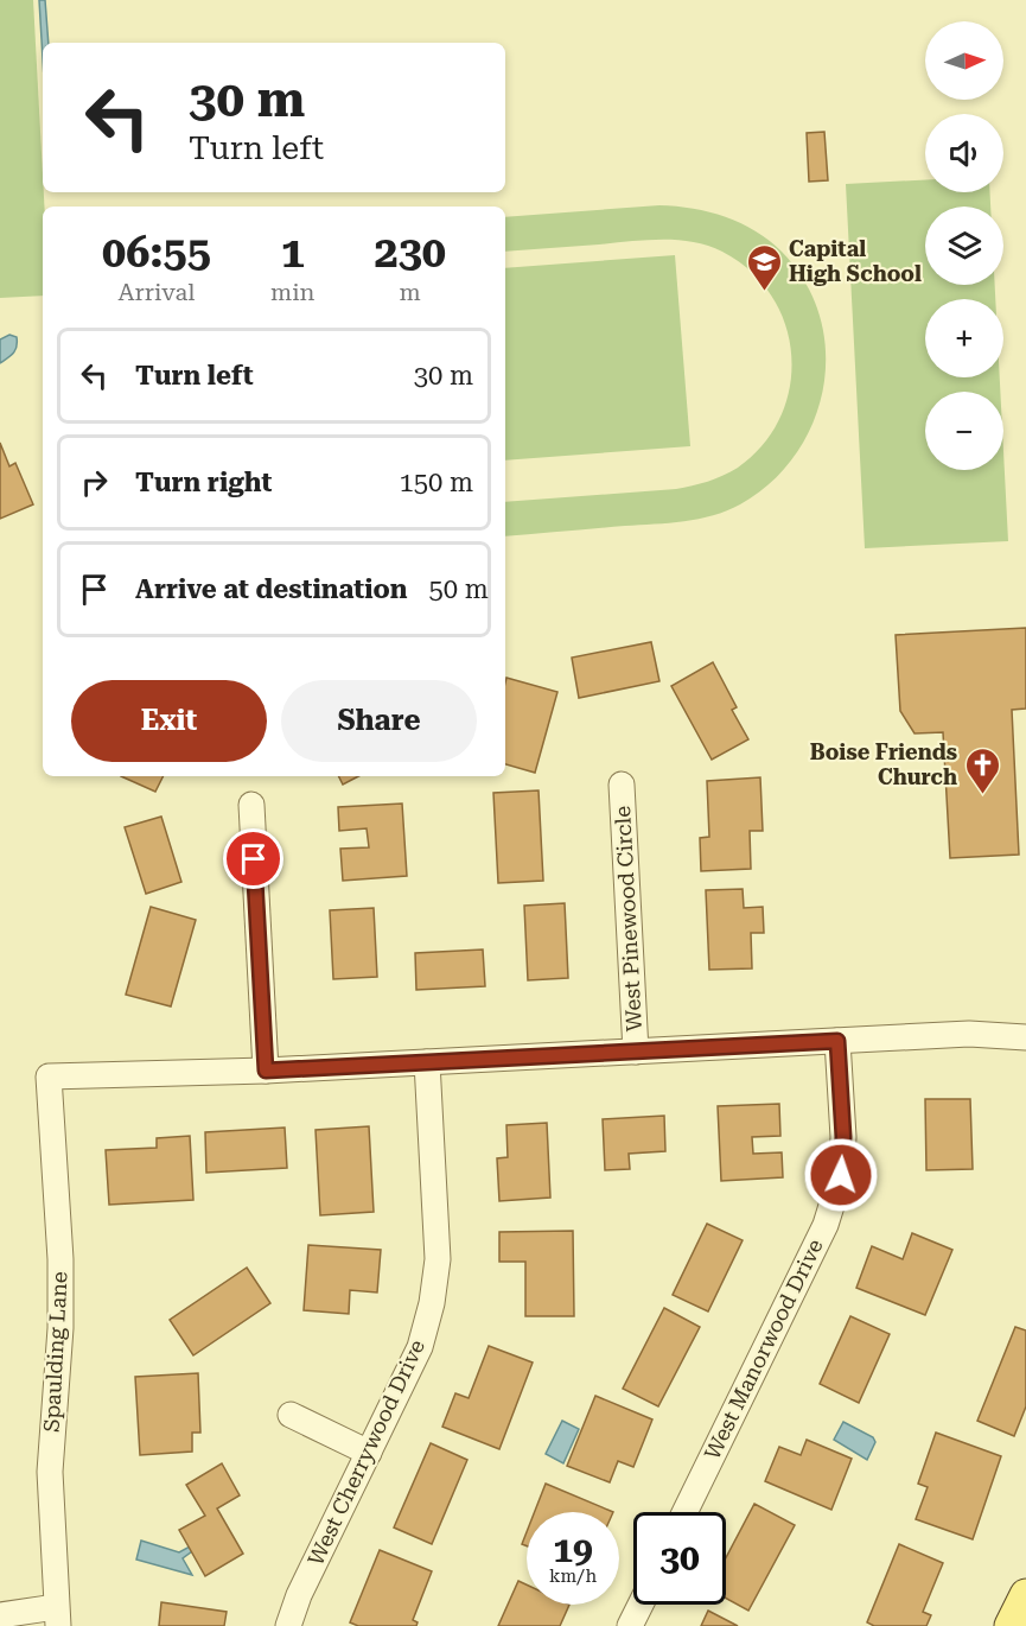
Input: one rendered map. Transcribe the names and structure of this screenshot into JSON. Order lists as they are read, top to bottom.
{
  "streets": {
    "street": [
      "West Pinewood Circle",
      "West Manorwood Drive",
      "Spaulding Lane",
      "West Cherrywood Drive"
    ]
  },
  "places": {
    "school or university": ["Capital High School"],
    "church": ["Boise Friends Church"]
  },
  "north": "right",
  "page": {
    "map_buttons": ["+", "−"],
    "turn": ["30 m", "Turn left"],
    "eta": [
      "06:55",
      "Arrival",
      "1",
      "min",
      "230",
      "m"
    ],
    "list": [
      {
        "name": "Turn left",
        "value": "30 m"
      },
      {
        "name": "Turn right",
        "value": "150 m"
      },
      {
        "name": "Arrive at destination",
        "value": "50 m"
      }
    ],
    "buttons": ["Exit", "Share"],
    "speed": "19 km/h",
    "limit": "30"
  }
}
